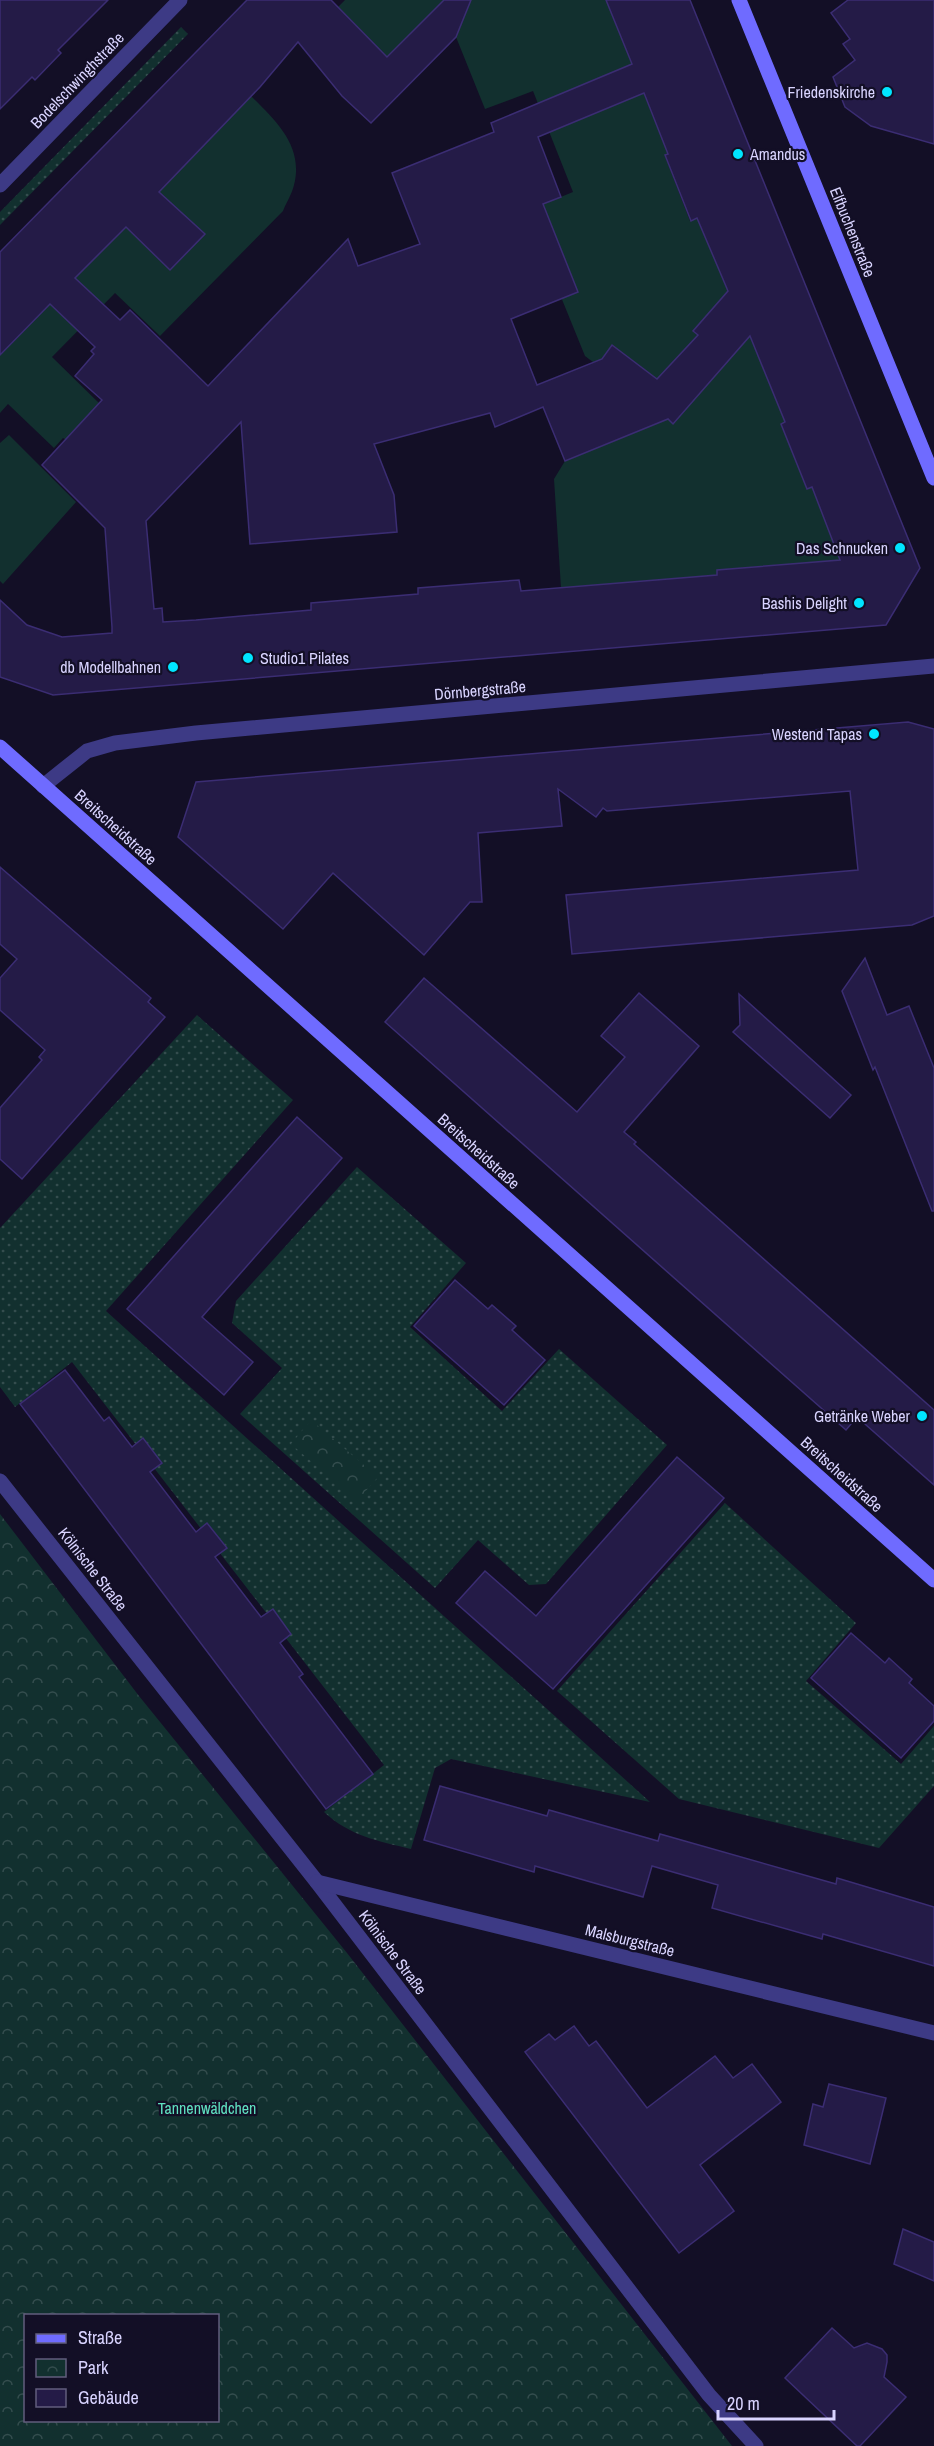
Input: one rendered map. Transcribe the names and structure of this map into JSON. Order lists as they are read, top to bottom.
{
  "streets": {
    "main road": ["Elfbuchenstraße", "Breitscheidstraße"],
    "street": [
      "Bodelschwinghstraße",
      "Dörnbergstraße",
      "Kölnische Straße",
      "Malsburgstraße"
    ]
  },
  "crossings": [
    ["Dörnbergstraße", "Breitscheidstraße"],
    ["Kölnische Straße", "Malsburgstraße"]
  ],
  "parks": ["Tannenwäldchen"],
  "places": [
    "Friedenskirche",
    "Amandus",
    "Das Schnucken",
    "Bashis Delight",
    "Studio1 Pilates",
    "db Modellbahnen",
    "Westend Tapas",
    "Getränke Weber"
  ],
  "legend": ["Straße", "Park", "Gebäude"],
  "scale_bar": "20 m"
}
